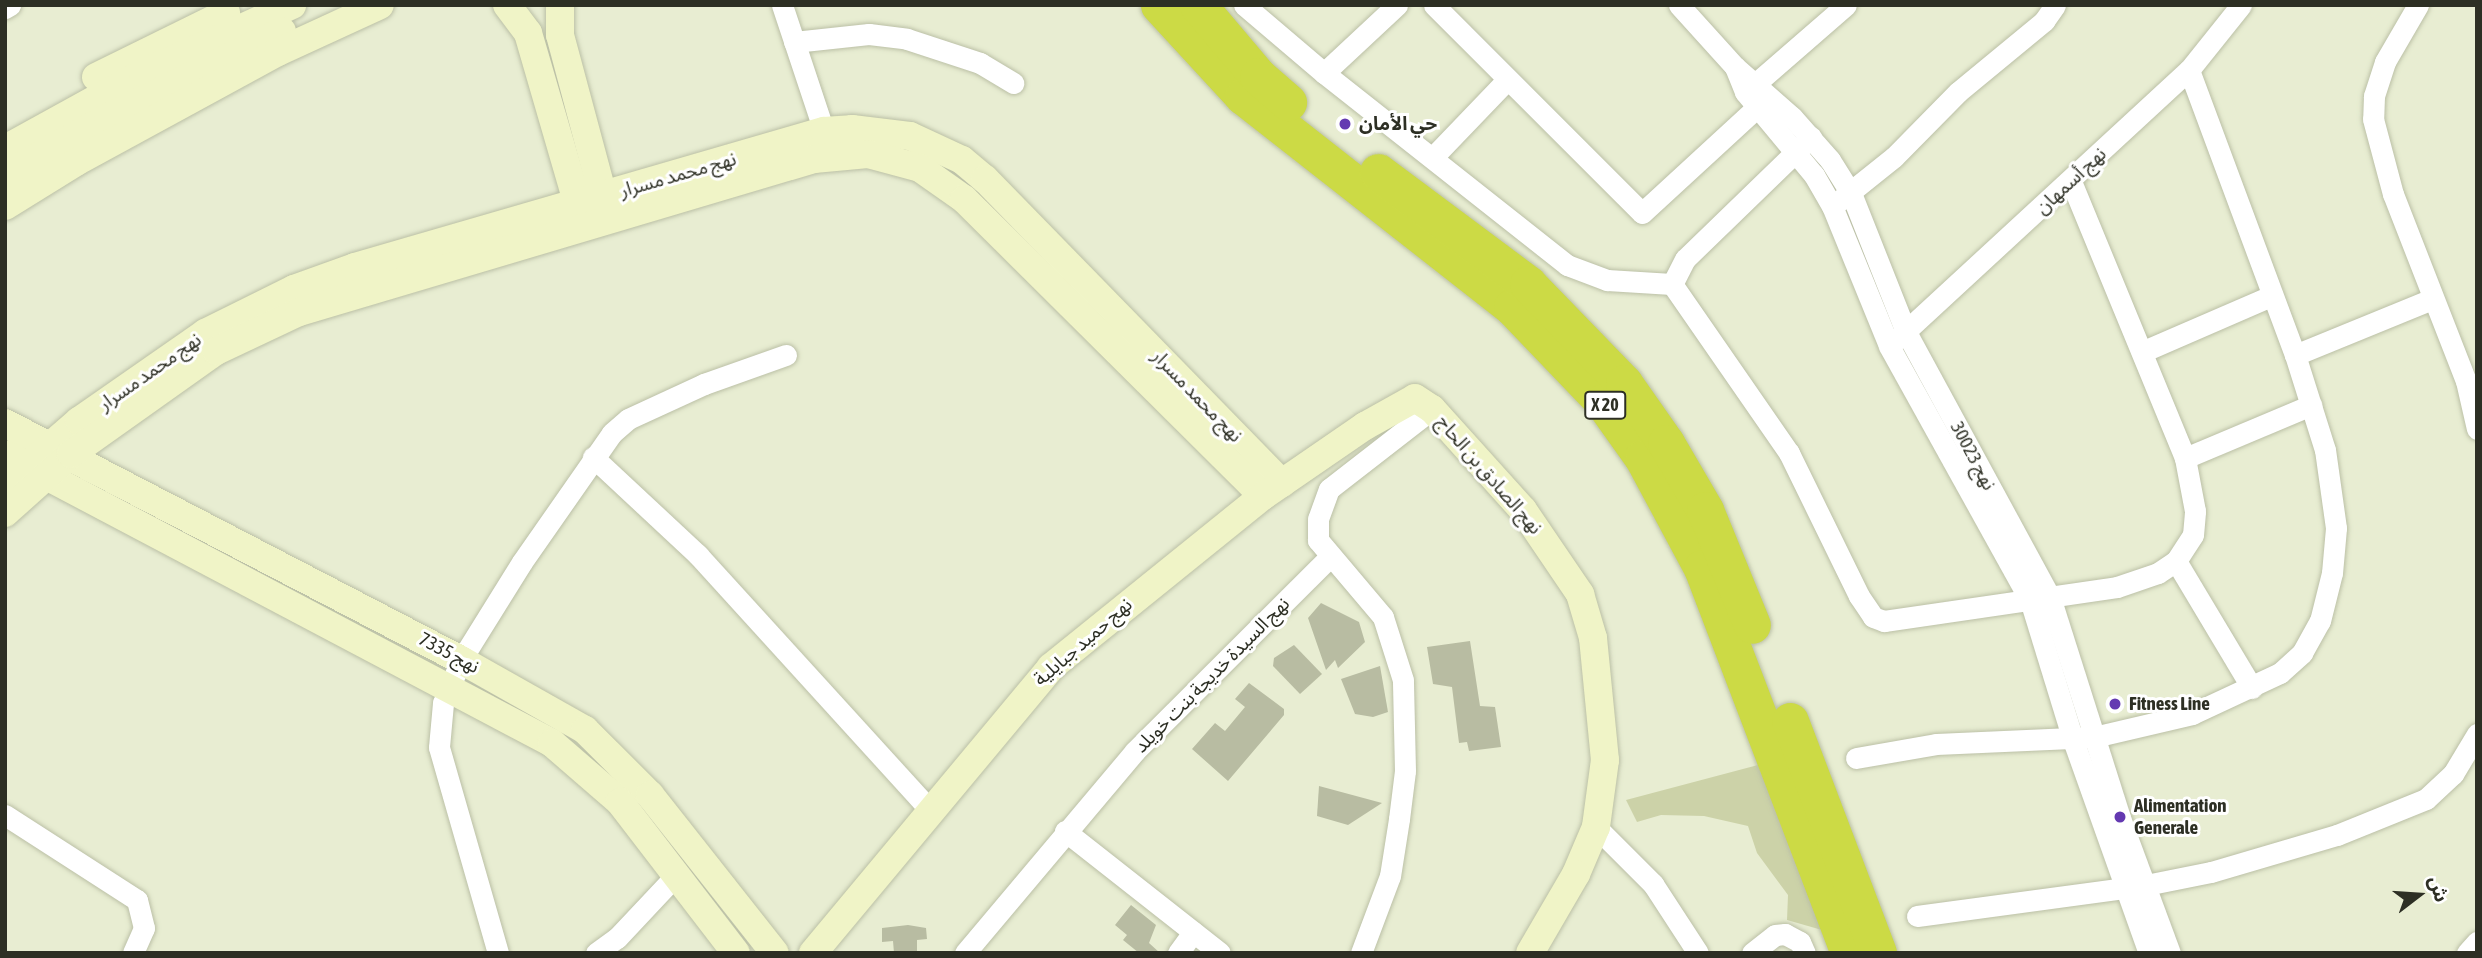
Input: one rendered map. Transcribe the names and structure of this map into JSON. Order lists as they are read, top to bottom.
{
  "streets": {
    "highway": ["X 20"],
    "street": [
      "نهج محمد مسرار",
      "نهج أسمهان",
      "نهج 30023",
      "نهج الصادق بن الحاج",
      "نهج حميد جبايلية",
      "نهج 7335",
      "نهج السيدة خديجة بنت خويلد"
    ]
  },
  "crossings": [
    ["نهج محمد مسرار", "نهج حميد جبايلية"],
    ["نهج محمد مسرار", "نهج 7335"],
    ["نهج أسمهان", "نهج 30023"],
    ["نهج الصادق بن الحاج", "نهج حميد جبايلية"]
  ],
  "places": ["حي الأمان", "Fitness Line", "Alimentation Generale"],
  "north": "right"
}
